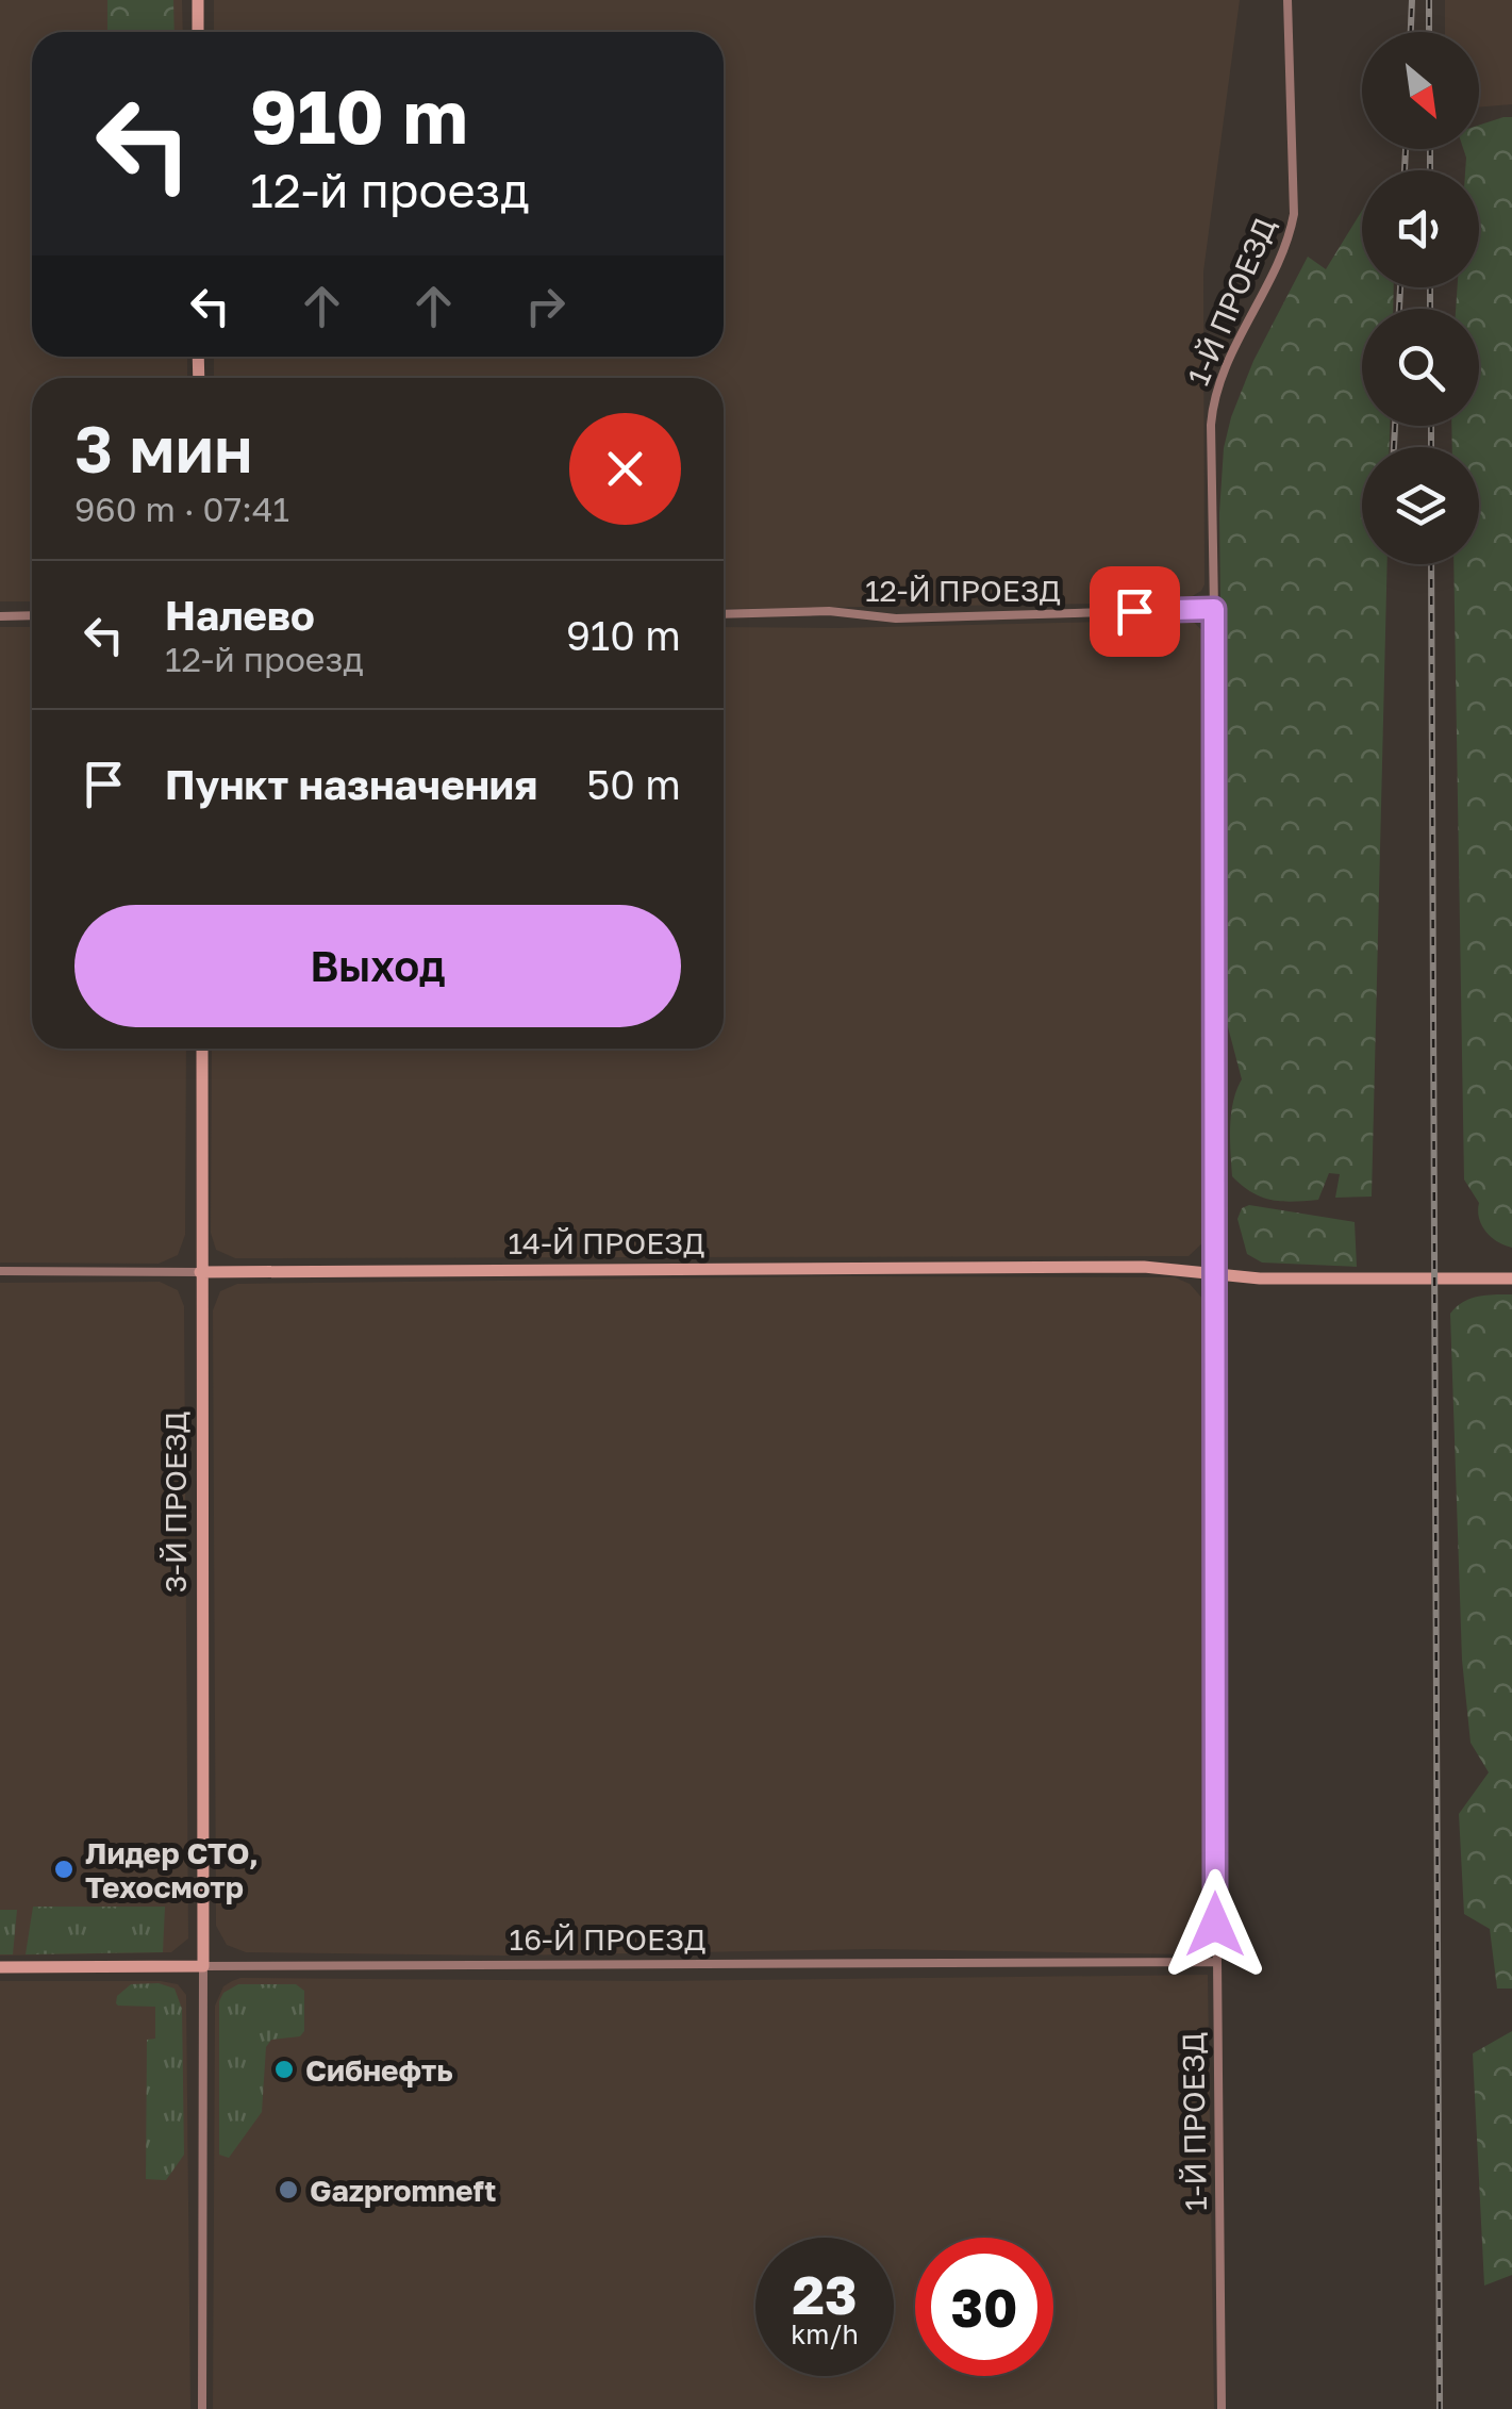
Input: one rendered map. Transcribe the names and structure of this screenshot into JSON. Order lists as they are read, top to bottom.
{
  "streets": {
    "street": [
      "1-Й ПРОЕЗД",
      "12-Й ПРОЕЗД",
      "14-Й ПРОЕЗД",
      "3-Й ПРОЕЗД",
      "16-Й ПРОЕЗД"
    ]
  },
  "crossings": [
    ["1-Й ПРОЕЗД", "12-Й ПРОЕЗД"],
    ["1-Й ПРОЕЗД", "14-Й ПРОЕЗД"],
    ["1-Й ПРОЕЗД", "16-Й ПРОЕЗД"],
    ["14-Й ПРОЕЗД", "3-Й ПРОЕЗД"],
    ["3-Й ПРОЕЗД", "16-Й ПРОЕЗД"]
  ],
  "places": ["Лидер СТО, Техосмотр", "Сибнефть", "Gazpromneft"],
  "north": "bottom right",
  "page": {
    "turn": ["910 m", "12-й проезд"],
    "heading": ["3 мин", "960 m · 07:41"],
    "list": [
      {
        "name": "Налево",
        "note": "12-й проезд",
        "value": "910 m"
      },
      {
        "name": "Пункт назначения",
        "value": "50 m"
      }
    ],
    "buttons": "Выход",
    "speed": "23 km/h",
    "limit": "30"
  }
}
